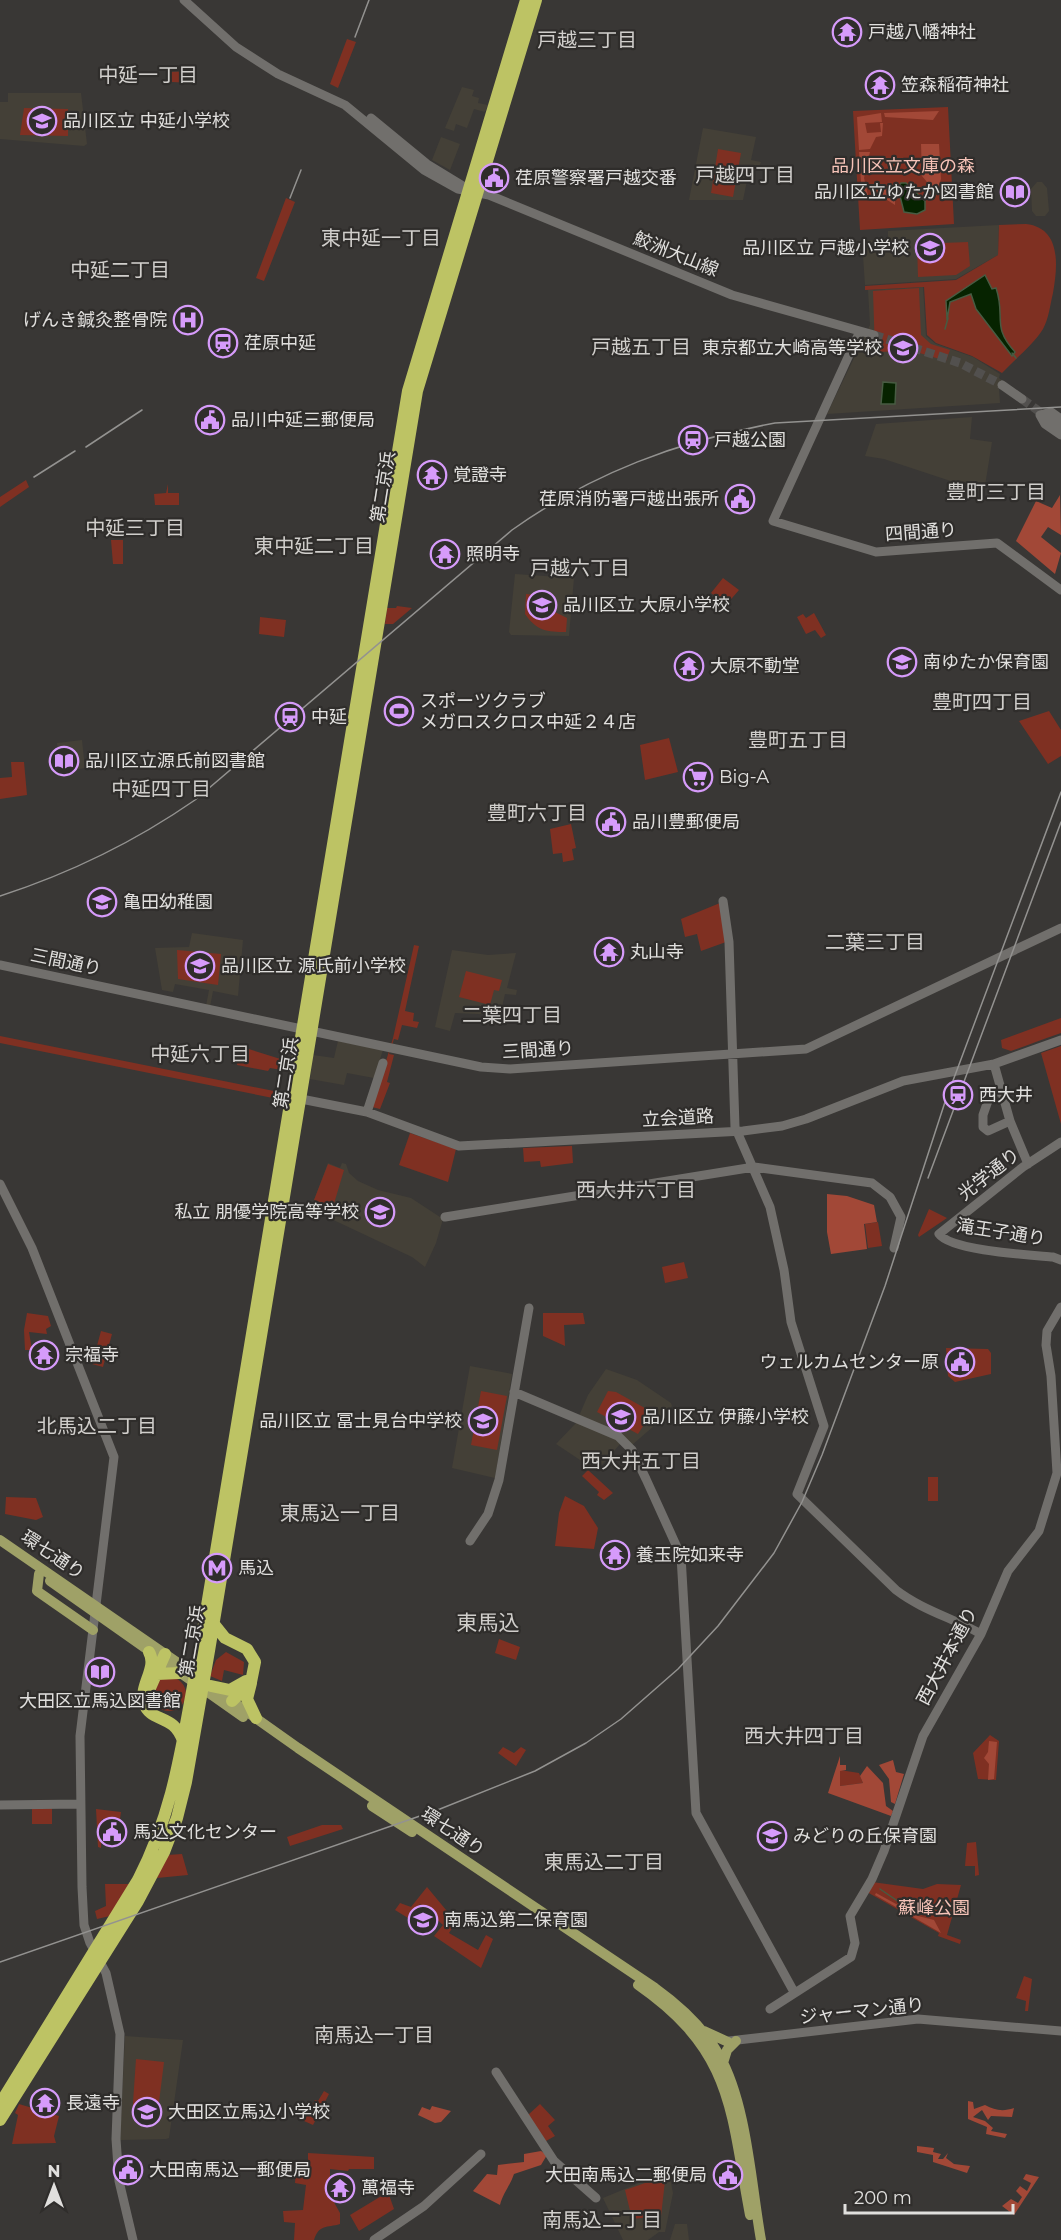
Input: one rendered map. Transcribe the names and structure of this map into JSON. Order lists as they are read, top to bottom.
{
  "streets": {
    "highway": ["第二京浜"],
    "main road": ["環七通り"],
    "street": [
      "鮫洲大山線",
      "四間通り",
      "三間通り",
      "立会道路",
      "光学通り",
      "滝王子通り",
      "西大井本通り",
      "ジャーマン通り"
    ]
  },
  "crossings": [
    ["鮫洲大山線", "第二京浜"],
    ["鮫洲大山線", "四間通り"],
    ["第二京浜", "三間通り"],
    ["第二京浜", "立会道路"],
    ["光学通り", "滝王子通り"],
    ["環七通り", "ジャーマン通り"]
  ],
  "districts": [
    "戸越三丁目",
    "中延一丁目",
    "戸越四丁目",
    "東中延一丁目",
    "中延二丁目",
    "戸越五丁目",
    "豊町三丁目",
    "中延三丁目",
    "東中延二丁目",
    "戸越六丁目",
    "豊町四丁目",
    "豊町五丁目",
    "中延四丁目",
    "豊町六丁目",
    "二葉三丁目",
    "二葉四丁目",
    "中延六丁目",
    "西大井六丁目",
    "北馬込二丁目",
    "西大井五丁目",
    "東馬込一丁目",
    "東馬込",
    "西大井四丁目",
    "東馬込二丁目",
    "南馬込一丁目",
    "南馬込二丁目"
  ],
  "parks": ["品川区立文庫の森", "蘇峰公園"],
  "places": {
    "temple": [
      "戸越八幡神社",
      "笠森稲荷神社",
      "覚證寺",
      "照明寺",
      "大原不動堂",
      "丸山寺",
      "宗福寺",
      "養玉院如来寺",
      "長遠寺",
      "萬福寺"
    ],
    "school or university": [
      "品川区立 中延小学校",
      "品川区立 戸越小学校",
      "東京都立大崎高等学校",
      "品川区立 大原小学校",
      "南ゆたか保育園",
      "亀田幼稚園",
      "品川区立 源氏前小学校",
      "私立 朋優学院高等学校",
      "品川区立 伊藤小学校",
      "品川区立 冨士見台中学校",
      "みどりの丘保育園",
      "南馬込第二保育園",
      "大田区立馬込小学校"
    ],
    "public building": [
      "荏原警察署戸越交番",
      "品川中延三郵便局",
      "荏原消防署戸越出張所",
      "品川豊郵便局",
      "ウェルカムセンター原",
      "馬込文化センター",
      "大田南馬込一郵便局",
      "大田南馬込二郵便局"
    ],
    "library": ["品川区立ゆたか図書館", "品川区立源氏前図書館", "大田区立馬込図書館"],
    "hospital": ["げんき鍼灸整骨院"],
    "station": [
      "荏原中延",
      "戸越公園",
      "中延",
      "西大井"
    ],
    "sports": ["スポーツクラブ メガロスクロス中延２４店"],
    "supermarket": ["Big-A"],
    "metro station": ["馬込"]
  },
  "scale_bar": "200 m",
  "north": "top"
}
